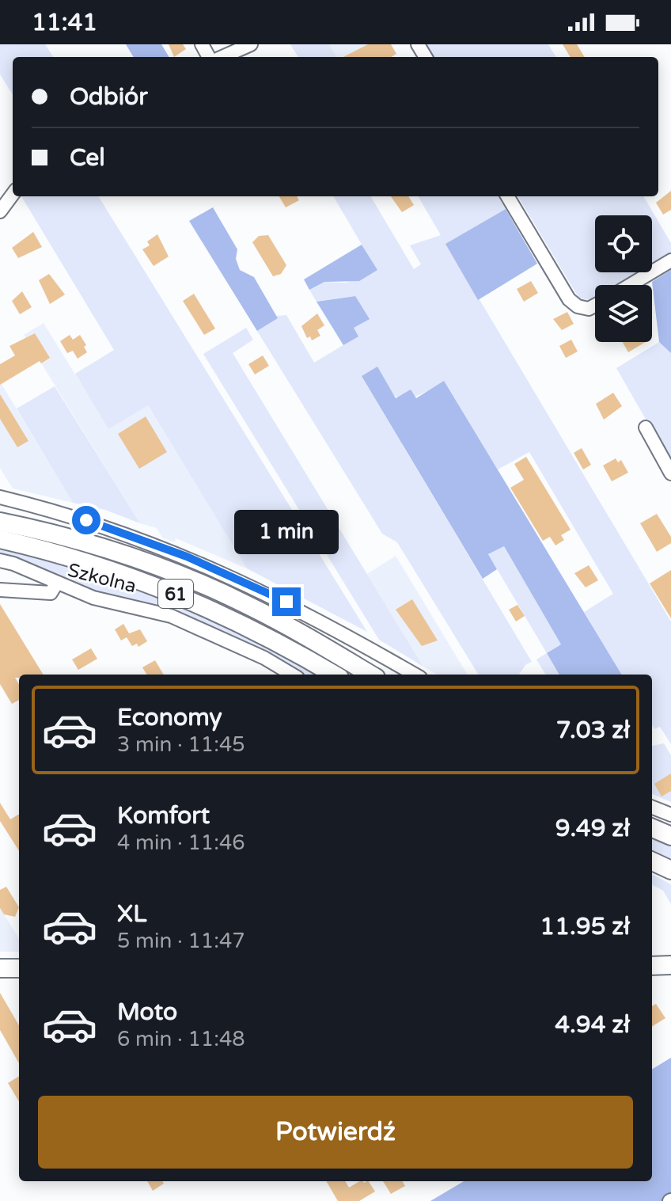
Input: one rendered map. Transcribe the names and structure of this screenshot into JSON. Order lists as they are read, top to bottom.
{
  "streets": {
    "main road": ["61"],
    "street": ["Szkolna"]
  },
  "page": {
    "status": "11:41",
    "banner": ["Odbiór", "Cel"],
    "bubble": "1 min",
    "list": [
      {
        "name": "Economy",
        "note": "3 min · 11:45",
        "value": "7.03 zł"
      },
      {
        "name": "Komfort",
        "note": "4 min · 11:46",
        "value": "9.49 zł"
      },
      {
        "name": "XL",
        "note": "5 min · 11:47",
        "value": "11.95 zł"
      },
      {
        "name": "Moto",
        "note": "6 min · 11:48",
        "value": "4.94 zł"
      }
    ],
    "buttons": "Potwierdź"
  }
}
